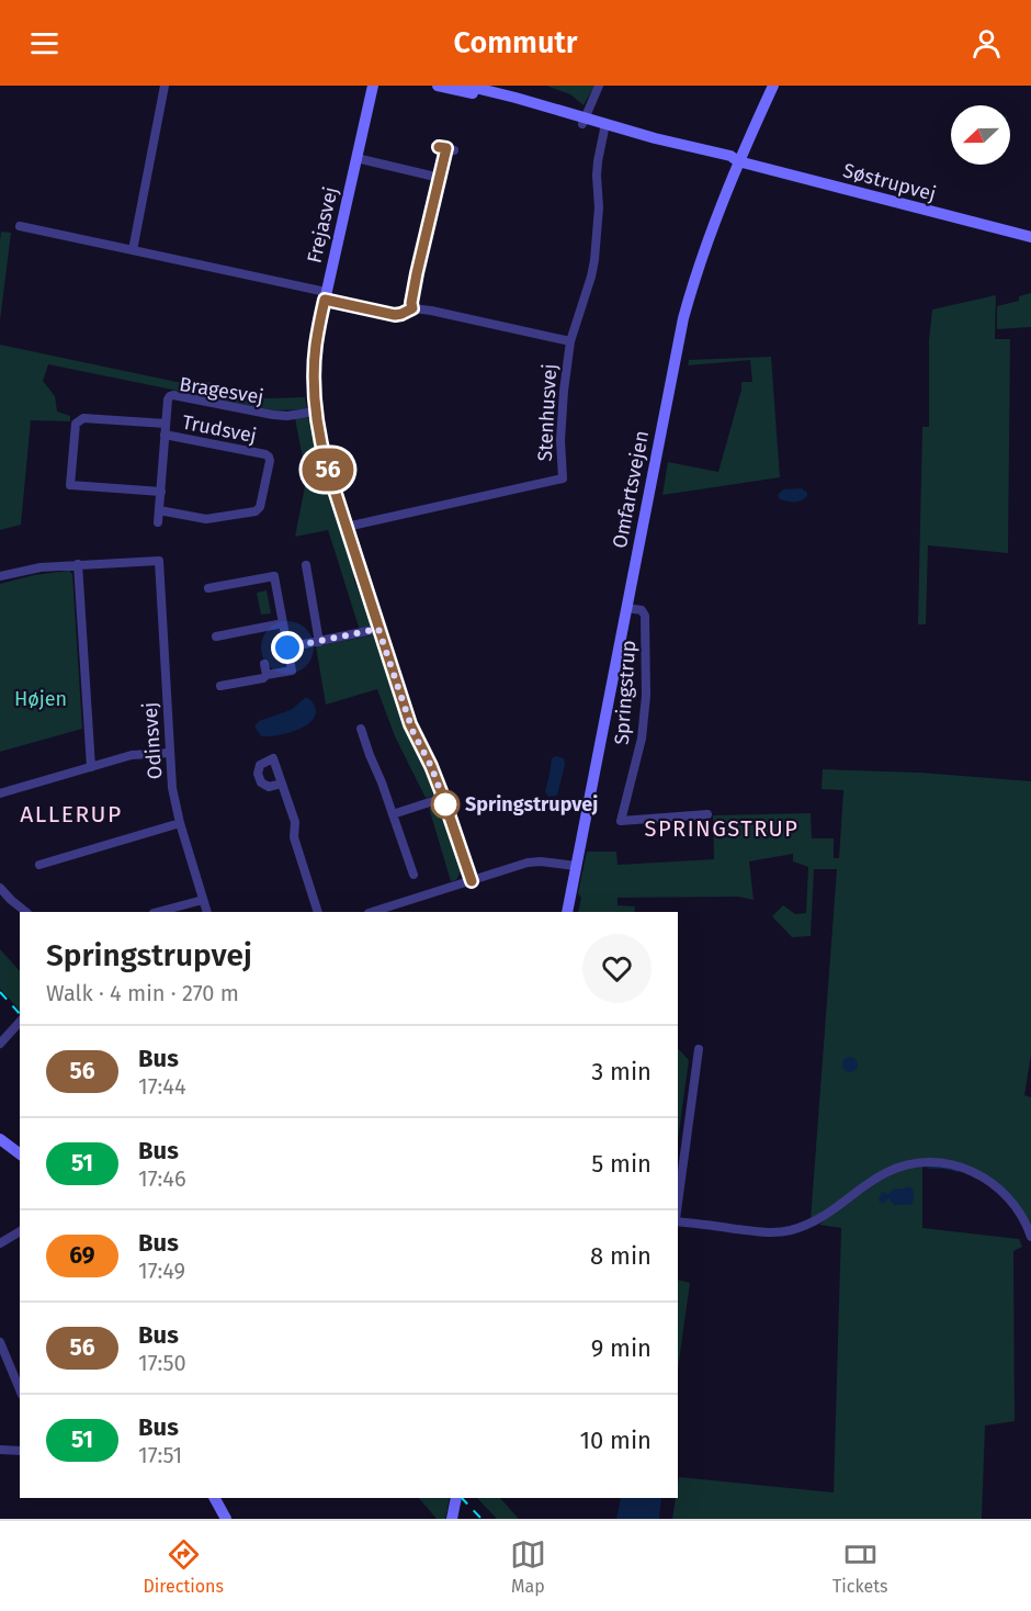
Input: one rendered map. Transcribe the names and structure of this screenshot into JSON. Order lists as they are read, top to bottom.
{
  "streets": {
    "street": [
      "Søstrupvej",
      "Frejasvej",
      "Bragesvej",
      "Stenhusvej",
      "Trudsvej",
      "Omfartsvejen",
      "Springstrup",
      "Odinsvej"
    ]
  },
  "crossings": [
    ["Søstrupvej", "Omfartsvejen"],
    ["Frejasvej", "Bragesvej"],
    ["Frejasvej", "Stenhusvej"],
    ["Bragesvej", "Trudsvej"],
    ["Omfartsvejen", "Springstrup"]
  ],
  "districts": ["ALLERUP", "SPRINGSTRUP"],
  "parks": ["Højen"],
  "places": ["Springstrupvej"],
  "lines": ["bus line 56"],
  "north": "left",
  "page": {
    "header": "Commutr",
    "on_map": "56",
    "heading": ["Springstrupvej", "Walk · 4 min · 270 m"],
    "list": [
      {
        "mark": "56",
        "name": "Bus",
        "note": "17:44",
        "value": "3 min"
      },
      {
        "mark": "51",
        "name": "Bus",
        "note": "17:46",
        "value": "5 min"
      },
      {
        "mark": "69",
        "name": "Bus",
        "note": "17:49",
        "value": "8 min"
      },
      {
        "mark": "56",
        "name": "Bus",
        "note": "17:50",
        "value": "9 min"
      },
      {
        "mark": "51",
        "name": "Bus",
        "note": "17:51",
        "value": "10 min"
      }
    ],
    "tabs": ["Directions", "Map", "Tickets"]
  }
}
